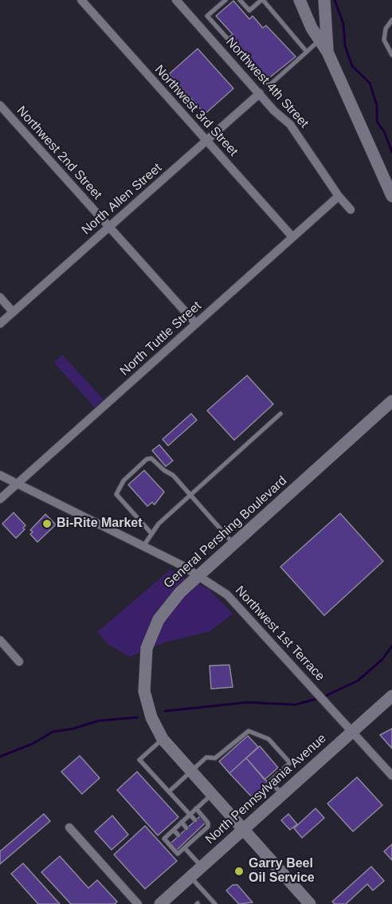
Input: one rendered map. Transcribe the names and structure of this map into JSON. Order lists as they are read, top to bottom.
{
  "streets": {
    "main road": ["General Pershing Boulevard", "North Pennsylvania Avenue"],
    "street": [
      "Northwest 4th Street",
      "Northwest 3rd Street",
      "Northwest 2nd Street",
      "North Allen Street",
      "North Tuttle Street",
      "Northwest 1st Terrace"
    ]
  },
  "crossings": [
    ["Northwest 4th Street", "North Allen Street"],
    ["Northwest 4th Street", "North Tuttle Street"],
    ["Northwest 3rd Street", "North Allen Street"],
    ["Northwest 3rd Street", "North Tuttle Street"],
    ["Northwest 2nd Street", "North Allen Street"],
    ["Northwest 2nd Street", "North Tuttle Street"],
    ["North Tuttle Street", "Northwest 1st Terrace"],
    ["General Pershing Boulevard", "Northwest 1st Terrace"],
    ["General Pershing Boulevard", "North Pennsylvania Avenue"],
    ["Northwest 1st Terrace", "North Pennsylvania Avenue"]
  ],
  "places": ["Bi-Rite Market", "Garry Beel Oil Service"]
}
